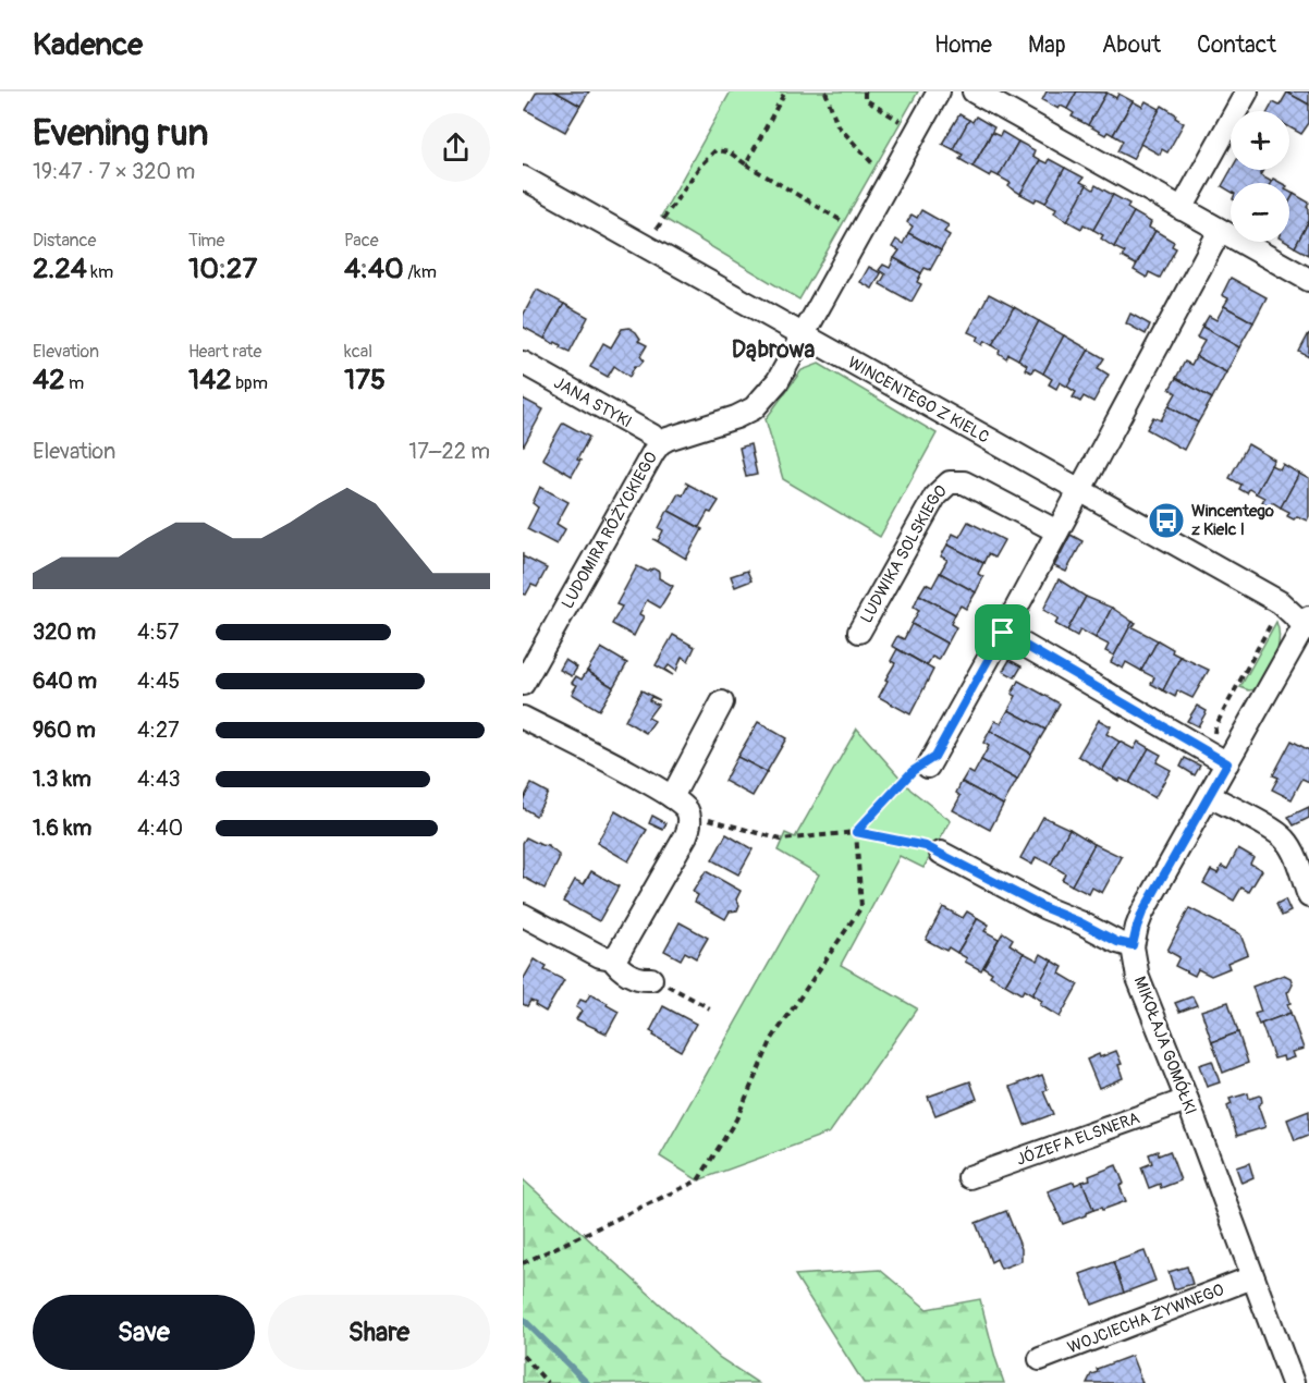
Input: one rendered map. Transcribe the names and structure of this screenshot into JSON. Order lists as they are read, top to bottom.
{
  "streets": {
    "street": [
      "WINCENTEGO Z KIELC",
      "JANA STYKI",
      "LUDOMIRA RÓŻYCKIEGO",
      "LUDWIKA SOLSKIEGO",
      "MIKOŁAJA GOMÓŁKI",
      "JÓZEFA ELSNERA",
      "WOJCIECHA ŻYWNEGO"
    ]
  },
  "crossings": [
    ["WINCENTEGO Z KIELC", "LUDOMIRA RÓŻYCKIEGO"],
    ["WINCENTEGO Z KIELC", "MIKOŁAJA GOMÓŁKI"],
    ["JANA STYKI", "LUDOMIRA RÓŻYCKIEGO"],
    ["MIKOŁAJA GOMÓŁKI", "JÓZEFA ELSNERA"],
    ["MIKOŁAJA GOMÓŁKI", "WOJCIECHA ŻYWNEGO"]
  ],
  "districts": ["Dąbrowa"],
  "places": {
    "bus stop": ["Wincentego z Kielc I"]
  },
  "page": {
    "header": "Kadence",
    "nav": [
      "Home",
      "Map",
      "About",
      "Contact"
    ],
    "heading": ["Evening run", "19:47 · 7 × 320 m"],
    "map_buttons": ["+", "−"],
    "stats": [
      ["Distance", "2.24 km"],
      ["Time", "10:27"],
      ["Pace", "4:40 /km"],
      ["Elevation", "42 m"],
      ["Heart rate", "142 bpm"],
      ["kcal", "175"]
    ],
    "chart": ["Elevation", "17–22 m"],
    "list": [
      {
        "name": "320 m",
        "note": "4:57"
      },
      {
        "name": "640 m",
        "note": "4:45"
      },
      {
        "name": "960 m",
        "note": "4:27"
      },
      {
        "name": "1.3 km",
        "note": "4:43"
      },
      {
        "name": "1.6 km",
        "note": "4:40"
      }
    ],
    "buttons": ["Save", "Share"]
  }
}
